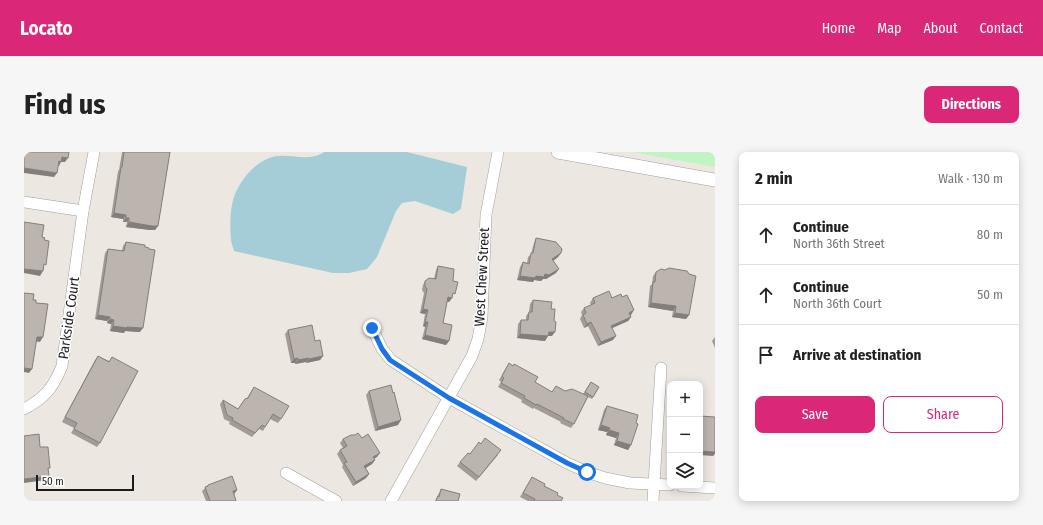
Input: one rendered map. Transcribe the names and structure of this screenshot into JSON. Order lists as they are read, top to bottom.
{
  "streets": {
    "street": ["West Chew Street", "Parkside Court"]
  },
  "scale_bar": "50 m",
  "page": {
    "header": "Locato",
    "nav": [
      "Home",
      "Map",
      "About",
      "Contact"
    ],
    "buttons": [
      "Directions",
      ["Save", "Share"]
    ],
    "title": "Find us",
    "heading": ["2 min", "Walk · 130 m"],
    "list": [
      ["Continue", "North 36th Street", "80 m"],
      ["Continue", "North 36th Court", "50 m"],
      "Arrive at destination"
    ],
    "map_buttons": ["+", "−"],
    "scale": "50 m"
  }
}
